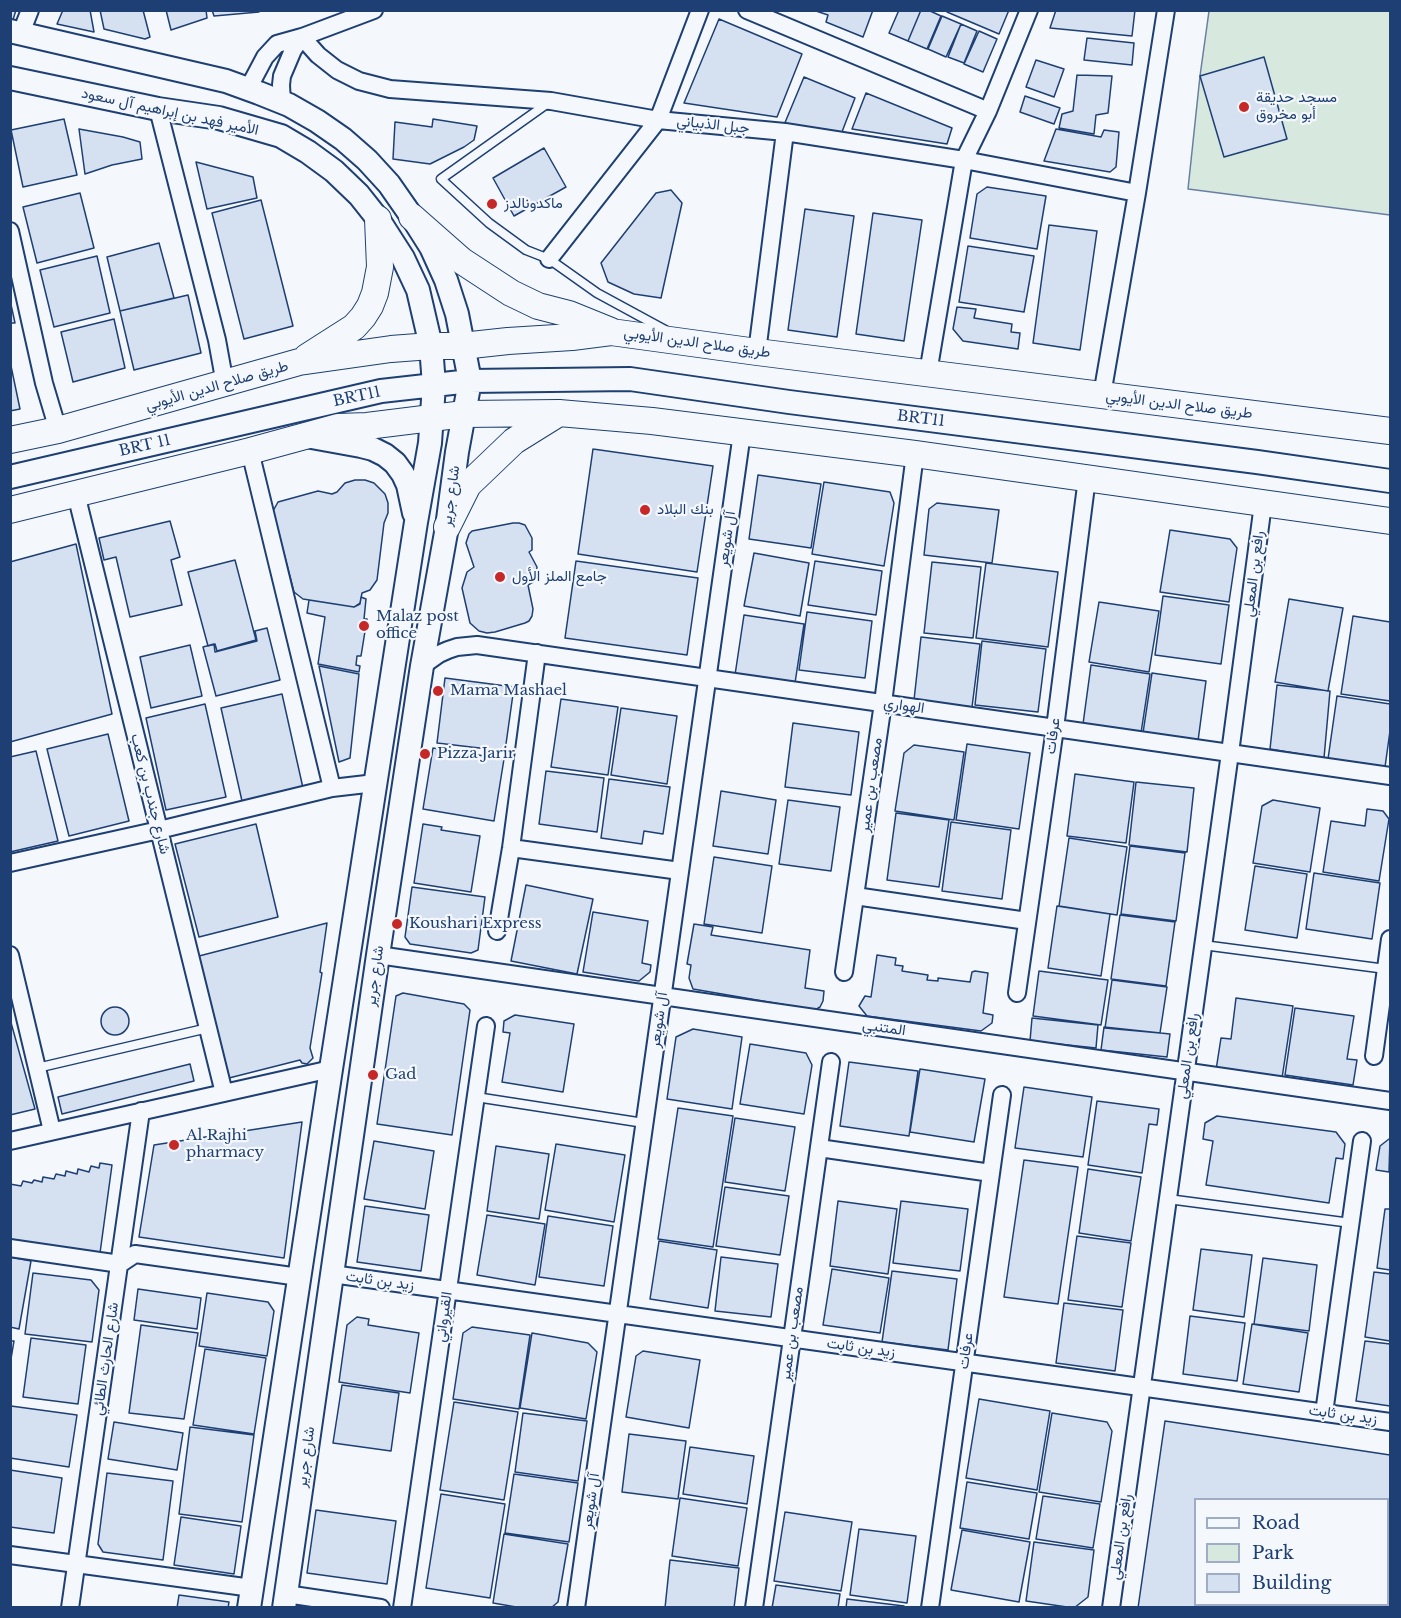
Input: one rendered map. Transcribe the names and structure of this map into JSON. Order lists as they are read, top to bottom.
{
  "streets": {
    "main road": [
      "الأمير فهد بن إبراهيم آل سعود",
      "طريق صلاح الدين الأيوبي",
      "BRT11",
      "BRT 11",
      "شارع جرير"
    ],
    "street": [
      "جبل الذبياني",
      "آل شويعر",
      "رافع بن المعلي",
      "الهواري",
      "عرفات",
      "مصعب بن عمير",
      "شارع جندب بن كعب",
      "المتنبي",
      "زيد بن ثابت",
      "القيرواني",
      "شارع الحارث الطائي"
    ]
  },
  "crossings": [
    ["الأمير فهد بن إبراهيم آل سعود", "طريق صلاح الدين الأيوبي"],
    ["الأمير فهد بن إبراهيم آل سعود", "BRT11"],
    ["الأمير فهد بن إبراهيم آل سعود", "شارع جرير"],
    ["طريق صلاح الدين الأيوبي", "شارع جرير"],
    ["BRT11", "BRT 11"],
    ["BRT11", "شارع جرير"],
    ["شارع جرير", "الهواري"],
    ["شارع جرير", "المتنبي"],
    ["شارع جرير", "زيد بن ثابت"],
    ["آل شويعر", "الهواري"],
    ["آل شويعر", "المتنبي"],
    ["آل شويعر", "زيد بن ثابت"],
    ["رافع بن المعلي", "الهواري"],
    ["رافع بن المعلي", "المتنبي"],
    ["رافع بن المعلي", "زيد بن ثابت"],
    ["الهواري", "عرفات"],
    ["الهواري", "مصعب بن عمير"],
    ["عرفات", "زيد بن ثابت"],
    ["مصعب بن عمير", "زيد بن ثابت"],
    ["زيد بن ثابت", "القيرواني"]
  ],
  "places": [
    "مسجد حديقة أبو مخروق",
    "ماكدونالدز",
    "بنك البلاد",
    "جامع الملز الأول",
    "Malaz post office",
    "Mama Mashael",
    "Pizza Jarir",
    "Koushari Express",
    "Gad",
    "Al Rajhi pharmacy"
  ],
  "legend": ["Road", "Park", "Building"]
}
